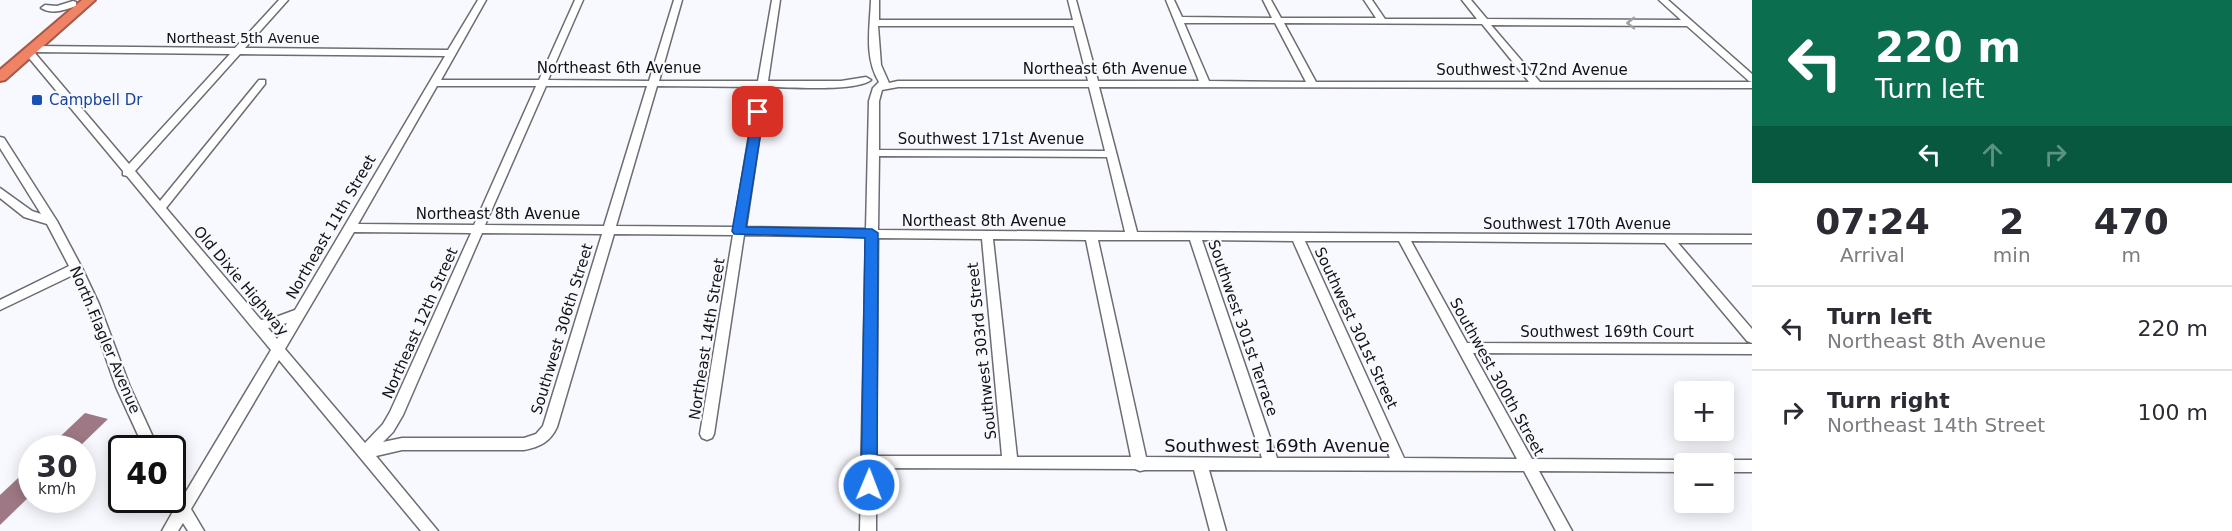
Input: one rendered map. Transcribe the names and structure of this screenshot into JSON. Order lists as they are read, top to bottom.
{
  "streets": {
    "street": [
      "Northeast 5th Avenue",
      "Northeast 6th Avenue",
      "Southwest 172nd Avenue",
      "Southwest 171st Avenue",
      "Northeast 8th Avenue",
      "Southwest 170th Avenue",
      "Northeast 11th Street",
      "Old Dixie Highway",
      "Northeast 12th Street",
      "Southwest 301st Terrace",
      "Southwest 301st Street",
      "Southwest 306th Street",
      "Southwest 169th Court",
      "Northeast 14th Street",
      "North Flagler Avenue",
      "Southwest 303rd Street",
      "Southwest 300th Street",
      "Southwest 169th Avenue"
    ]
  },
  "crossings": [
    ["Northeast 5th Avenue", "Northeast 11th Street"],
    ["Northeast 5th Avenue", "Old Dixie Highway"],
    ["Northeast 6th Avenue", "Southwest 172nd Avenue"],
    ["Northeast 6th Avenue", "Northeast 11th Street"],
    ["Northeast 6th Avenue", "Northeast 12th Street"],
    ["Northeast 6th Avenue", "Southwest 306th Street"],
    ["Northeast 6th Avenue", "Northeast 14th Street"],
    ["Northeast 8th Avenue", "Southwest 170th Avenue"],
    ["Northeast 8th Avenue", "Northeast 11th Street"],
    ["Northeast 8th Avenue", "Northeast 12th Street"],
    ["Northeast 8th Avenue", "Southwest 301st Terrace"],
    ["Northeast 8th Avenue", "Southwest 301st Street"],
    ["Northeast 8th Avenue", "Southwest 306th Street"],
    ["Northeast 8th Avenue", "Northeast 14th Street"],
    ["Northeast 8th Avenue", "Southwest 303rd Street"],
    ["Northeast 8th Avenue", "Southwest 300th Street"],
    ["Southwest 170th Avenue", "Southwest 300th Street"],
    ["Northeast 11th Street", "Old Dixie Highway"],
    ["Old Dixie Highway", "Northeast 12th Street"],
    ["Old Dixie Highway", "Southwest 306th Street"],
    ["Northeast 12th Street", "Southwest 306th Street"],
    ["Southwest 301st Terrace", "Southwest 169th Avenue"],
    ["Southwest 301st Street", "Southwest 169th Avenue"],
    ["Southwest 169th Court", "Southwest 300th Street"],
    ["Southwest 303rd Street", "Southwest 169th Avenue"],
    ["Southwest 300th Street", "Southwest 169th Avenue"]
  ],
  "places": {
    "transit": ["Campbell Dr"]
  },
  "page": {
    "turn": ["220 m", "Turn left"],
    "eta": [
      "07:24",
      "Arrival",
      "2",
      "min",
      "470",
      "m"
    ],
    "list": [
      {
        "name": "Turn left",
        "note": "Northeast 8th Avenue",
        "value": "220 m"
      },
      {
        "name": "Turn right",
        "note": "Northeast 14th Street",
        "value": "100 m"
      }
    ],
    "map_buttons": ["+", "−"],
    "speed": "30 km/h",
    "limit": "40"
  }
}
